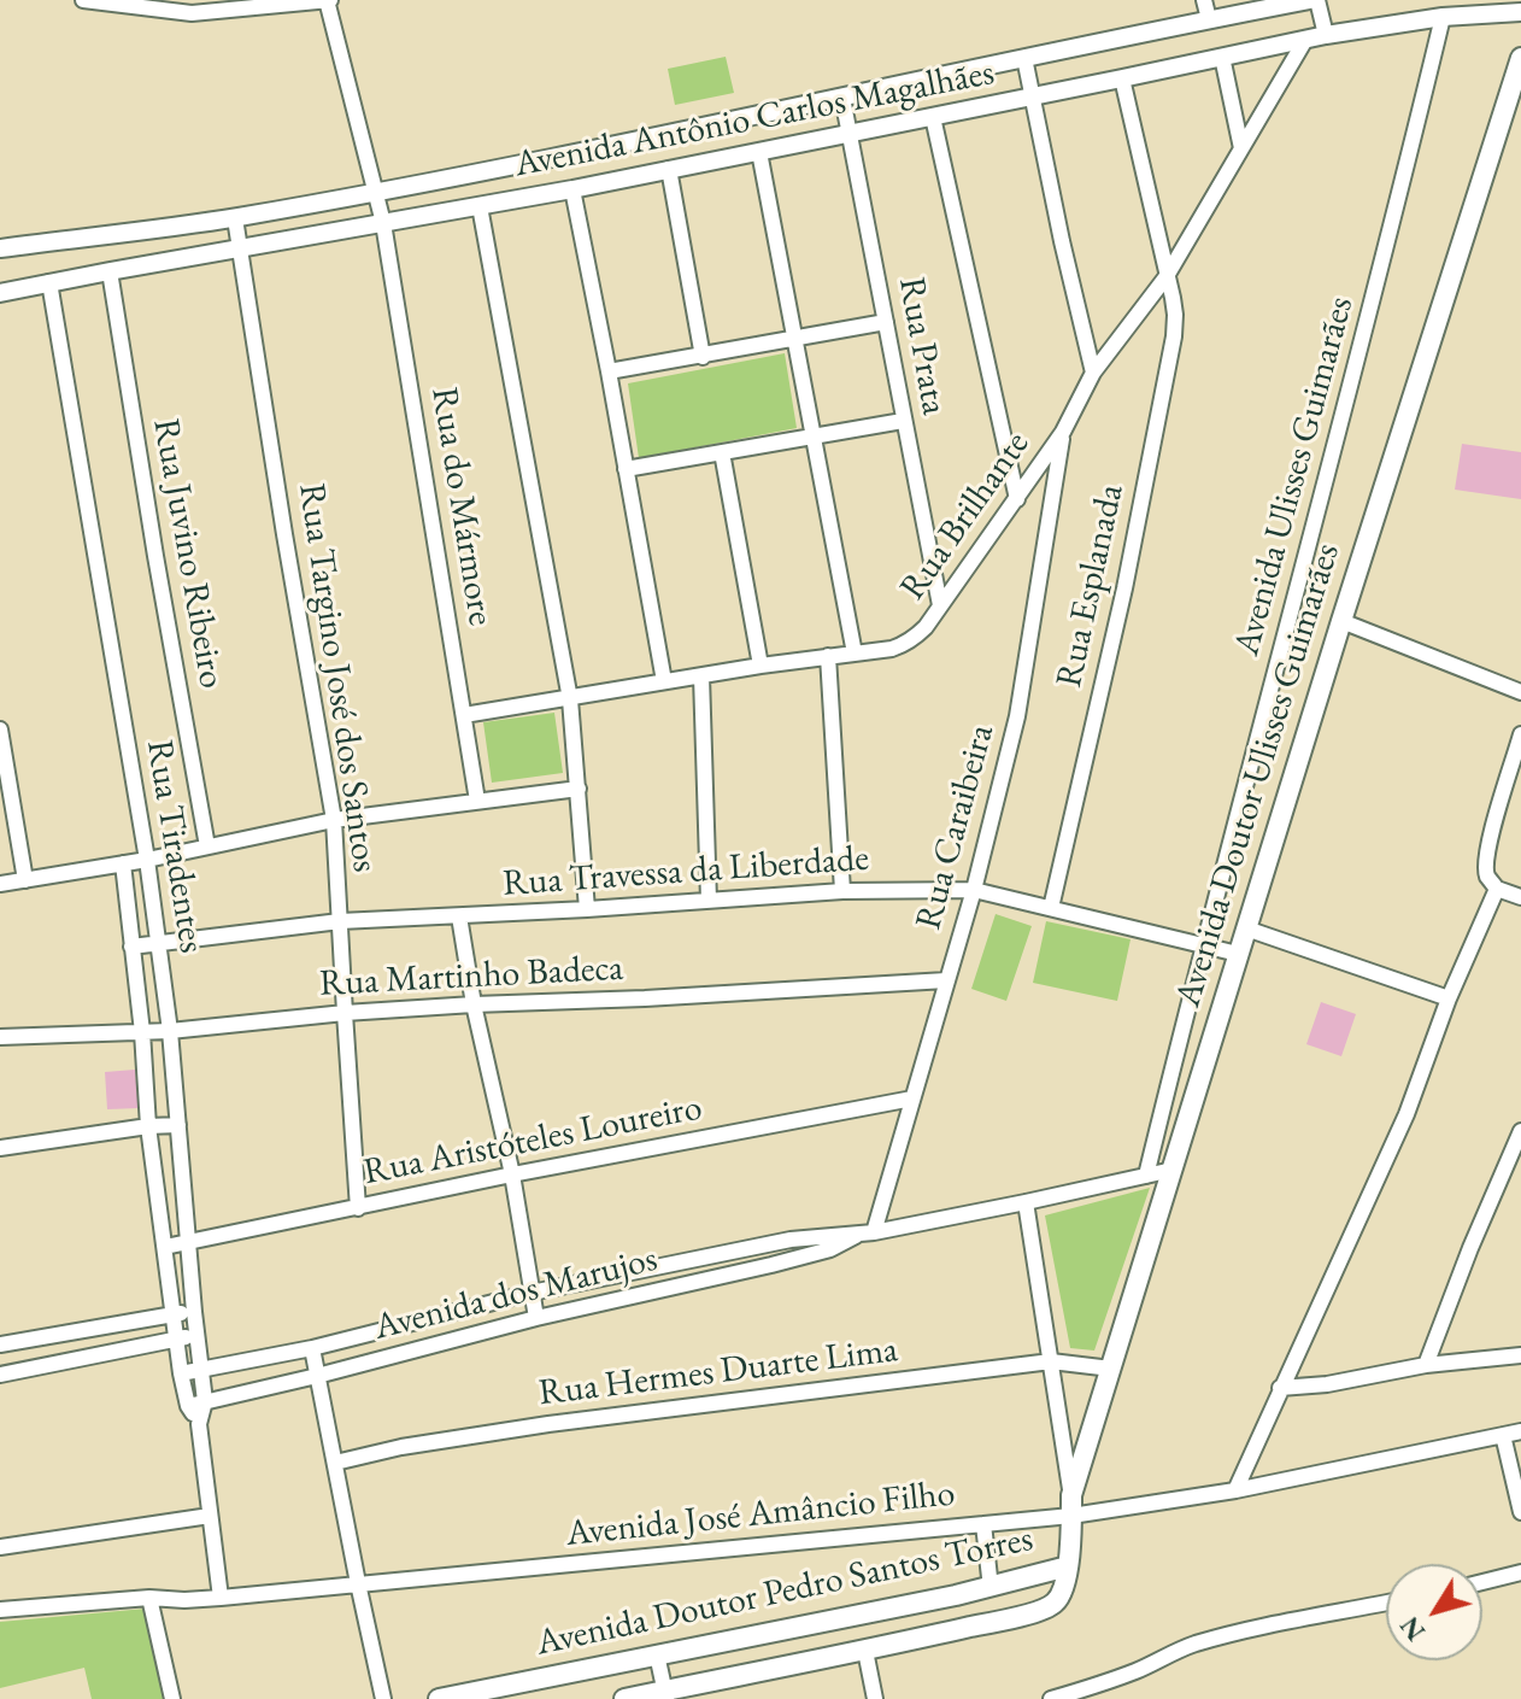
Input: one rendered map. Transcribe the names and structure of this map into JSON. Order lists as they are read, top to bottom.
{
  "streets": {
    "main road": ["Avenida Doutor Ulisses Guimarães", "Avenida Doutor Pedro Santos Torres"],
    "street": [
      "Avenida Antônio Carlos Magalhães",
      "Rua Prata",
      "Avenida Ulisses Guimarães",
      "Rua do Mármore",
      "Rua Brilhante",
      "Rua Juvino Ribeiro",
      "Rua Esplanada",
      "Rua Targino José dos Santos",
      "Rua Caraibeira",
      "Rua Tiradentes",
      "Rua Travessa da Liberdade",
      "Rua Martinho Badeca",
      "Rua Aristóteles Loureiro",
      "Avenida dos Marujos",
      "Rua Hermes Duarte Lima",
      "Avenida José Amâncio Filho"
    ]
  },
  "crossings": [
    ["Avenida Antônio Carlos Magalhães", "Rua Prata"],
    ["Avenida Antônio Carlos Magalhães", "Avenida Ulisses Guimarães"],
    ["Avenida Antônio Carlos Magalhães", "Rua do Mármore"],
    ["Avenida Antônio Carlos Magalhães", "Rua Brilhante"],
    ["Avenida Antônio Carlos Magalhães", "Rua Juvino Ribeiro"],
    ["Avenida Antônio Carlos Magalhães", "Rua Esplanada"],
    ["Avenida Antônio Carlos Magalhães", "Rua Targino José dos Santos"],
    ["Avenida Antônio Carlos Magalhães", "Rua Tiradentes"],
    ["Rua Prata", "Rua Brilhante"],
    ["Avenida Ulisses Guimarães", "Rua Travessa da Liberdade"],
    ["Avenida Ulisses Guimarães", "Avenida dos Marujos"],
    ["Rua do Mármore", "Rua Brilhante"],
    ["Rua Brilhante", "Rua Esplanada"],
    ["Rua Brilhante", "Rua Caraibeira"],
    ["Rua Esplanada", "Rua Travessa da Liberdade"],
    ["Rua Targino José dos Santos", "Rua Travessa da Liberdade"],
    ["Rua Targino José dos Santos", "Rua Martinho Badeca"],
    ["Rua Targino José dos Santos", "Rua Aristóteles Loureiro"],
    ["Avenida Doutor Ulisses Guimarães", "Rua Travessa da Liberdade"],
    ["Avenida Doutor Ulisses Guimarães", "Avenida dos Marujos"],
    ["Avenida Doutor Ulisses Guimarães", "Rua Hermes Duarte Lima"],
    ["Avenida Doutor Ulisses Guimarães", "Avenida José Amâncio Filho"],
    ["Avenida Doutor Ulisses Guimarães", "Avenida Doutor Pedro Santos Torres"],
    ["Rua Caraibeira", "Rua Travessa da Liberdade"],
    ["Rua Caraibeira", "Rua Martinho Badeca"],
    ["Rua Caraibeira", "Rua Aristóteles Loureiro"],
    ["Rua Caraibeira", "Avenida dos Marujos"],
    ["Rua Tiradentes", "Rua Travessa da Liberdade"],
    ["Rua Tiradentes", "Rua Martinho Badeca"],
    ["Rua Tiradentes", "Rua Aristóteles Loureiro"],
    ["Rua Tiradentes", "Avenida dos Marujos"],
    ["Rua Tiradentes", "Avenida José Amâncio Filho"]
  ],
  "north": "bottom left"
}
